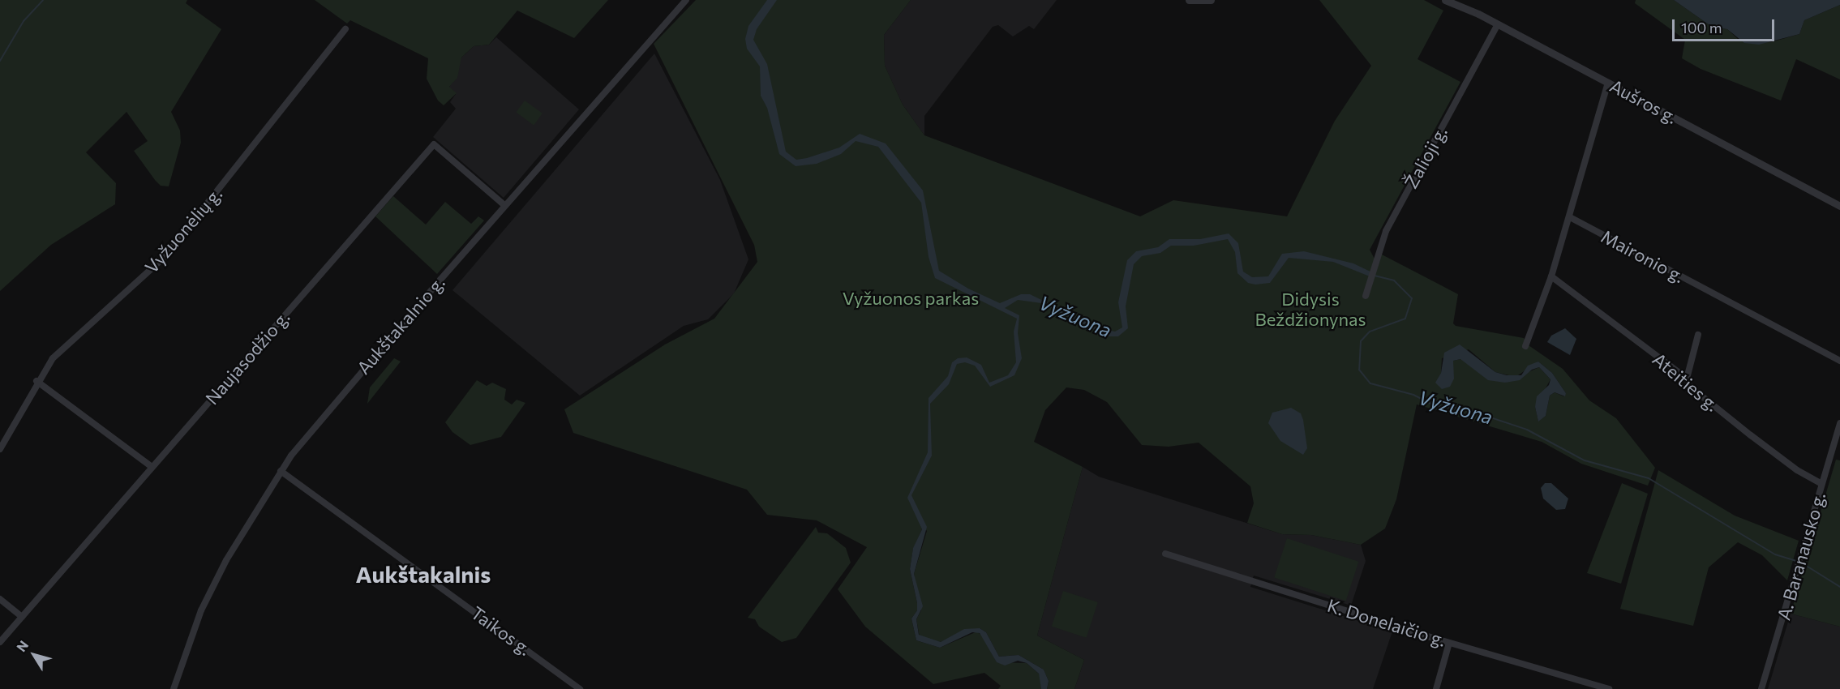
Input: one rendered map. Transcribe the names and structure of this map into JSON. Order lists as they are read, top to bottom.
{
  "streets": {
    "street": [
      "Aušros g.",
      "Žalioji g.",
      "Vyžuonėlių g.",
      "Maironio g.",
      "Aukštakalnio g.",
      "Naujasodžio g.",
      "Ateities g.",
      "A. Baranausko g.",
      "K. Donelaičio g.",
      "Taikos g."
    ]
  },
  "crossings": [
    ["Aušros g.", "Žalioji g."],
    ["Aukštakalnio g.", "Naujasodžio g."],
    ["Aukštakalnio g.", "Taikos g."],
    ["Ateities g.", "A. Baranausko g."]
  ],
  "districts": ["Aukštakalnis"],
  "water": ["Vyžuona"],
  "parks": ["Vyžuonos parkas", "Didysis Beždžionynas"],
  "scale_bar": "100 m",
  "north": "top left"
}
